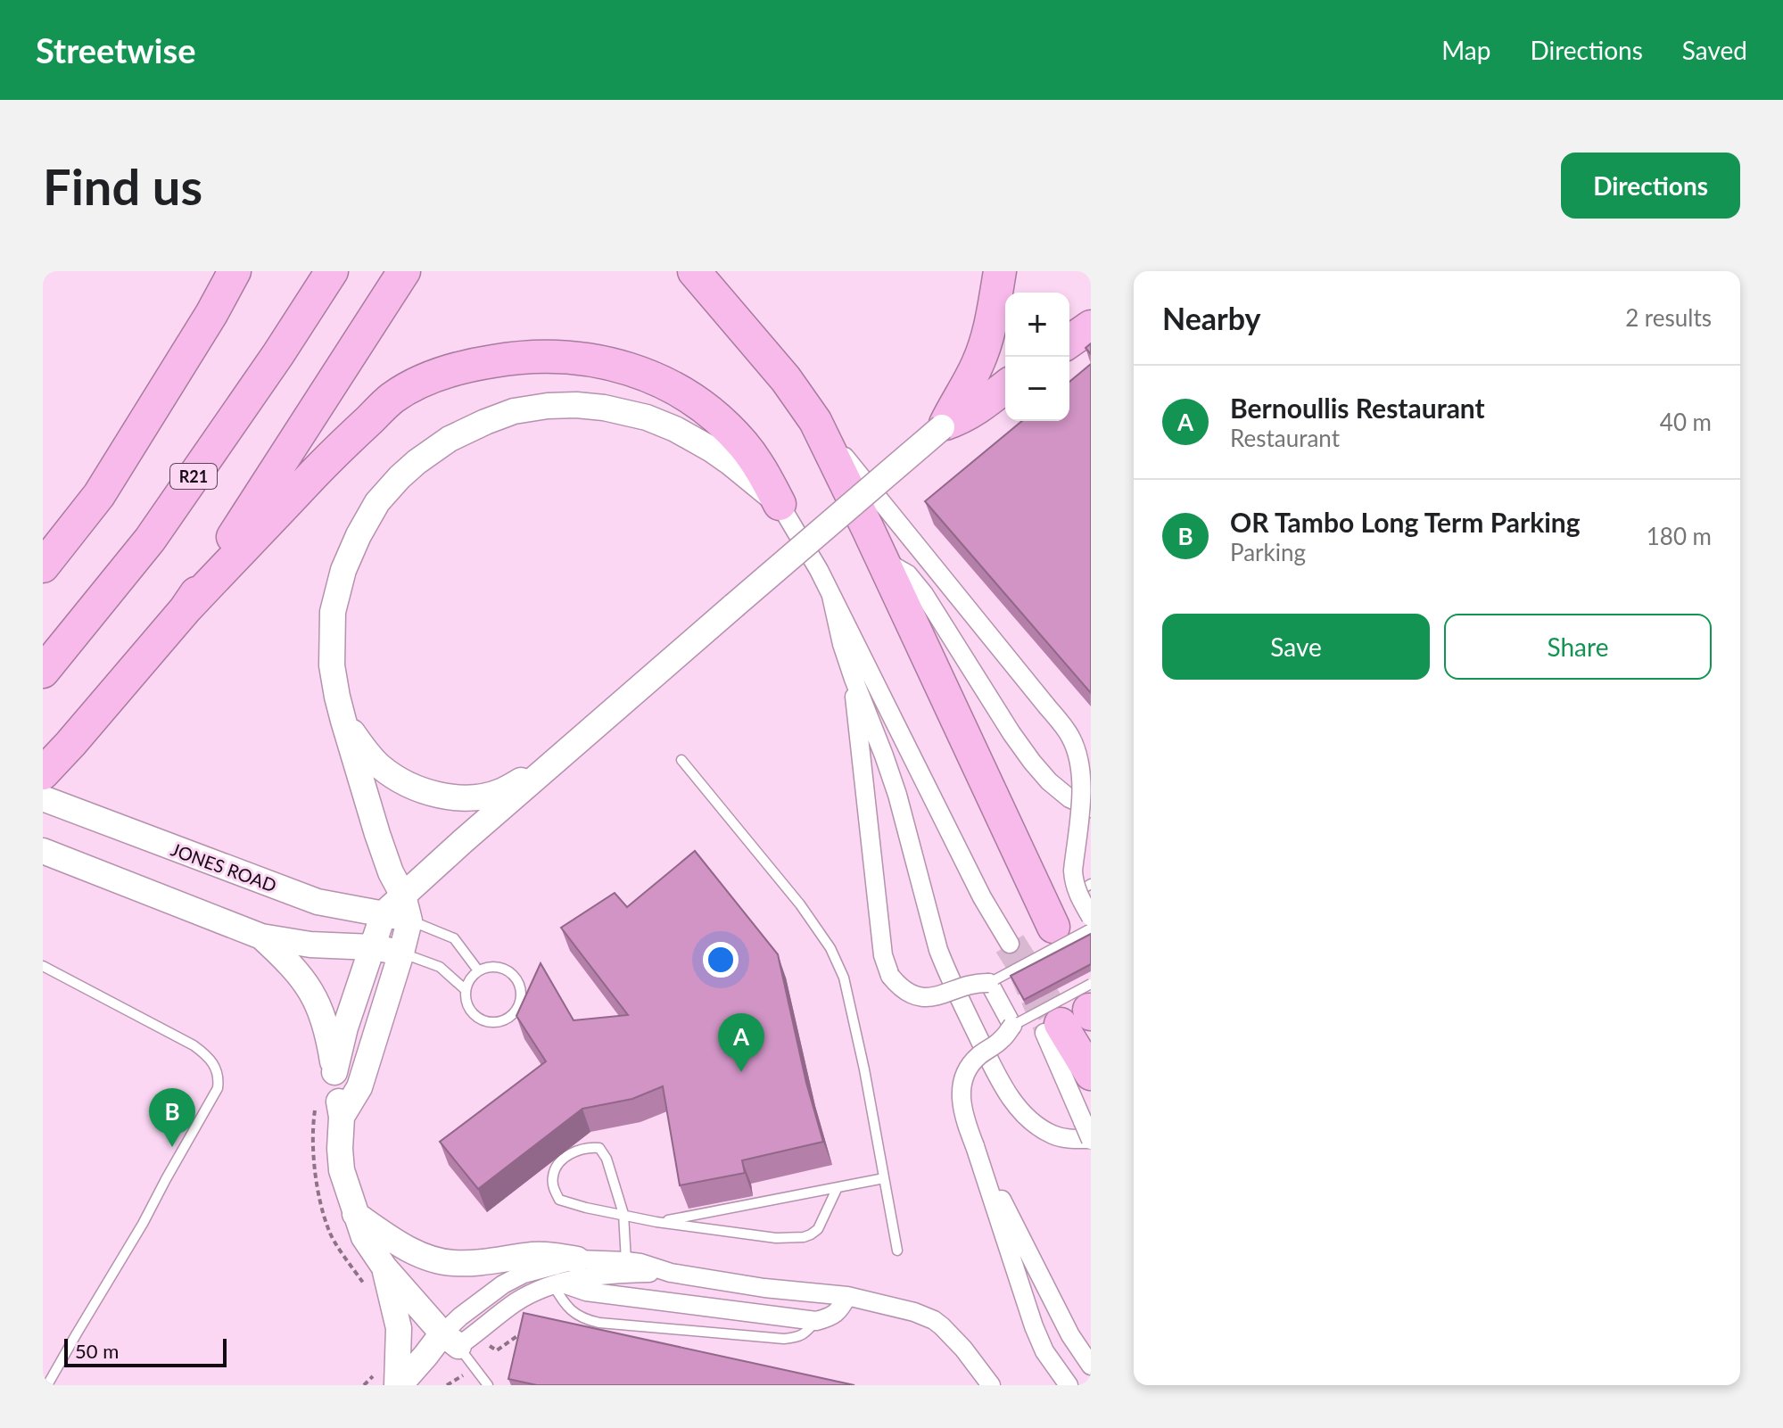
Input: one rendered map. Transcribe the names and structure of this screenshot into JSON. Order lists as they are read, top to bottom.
{
  "streets": {
    "highway": ["R21"],
    "street": ["JONES ROAD"]
  },
  "scale_bar": "50 m",
  "page": {
    "header": "Streetwise",
    "nav": ["Map", "Directions", "Saved"],
    "buttons": [
      "Directions",
      ["Save", "Share"]
    ],
    "title": "Find us",
    "heading": ["Nearby", "2 results"],
    "map_buttons": ["+", "−"],
    "list": [
      {
        "mark": "A",
        "name": "Bernoullis Restaurant",
        "note": "Restaurant",
        "value": "40 m"
      },
      {
        "mark": "B",
        "name": "OR Tambo Long Term Parking",
        "note": "Parking",
        "value": "180 m"
      }
    ],
    "pins": ["A", "B"],
    "scale": "50 m"
  }
}
